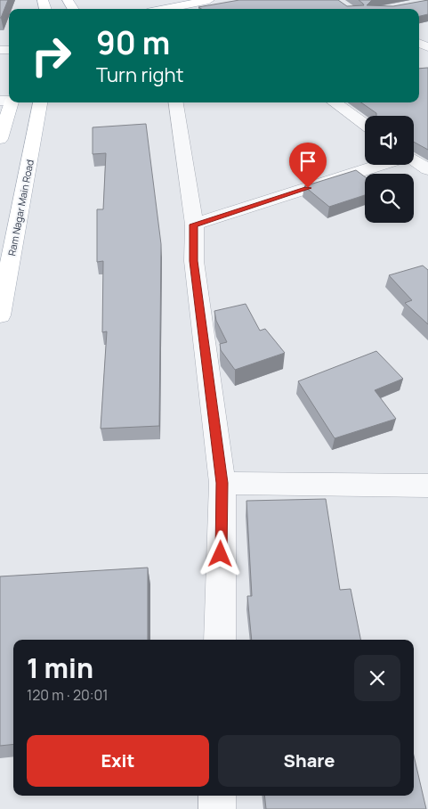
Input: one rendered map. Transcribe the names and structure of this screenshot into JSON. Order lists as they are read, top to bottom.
{
  "streets": {
    "main road": ["Ram Nagar Main Road"]
  },
  "page": {
    "turn": ["90 m", "Turn right"],
    "heading": ["1 min", "120 m · 20:01"],
    "buttons": ["Exit", "Share"]
  }
}
